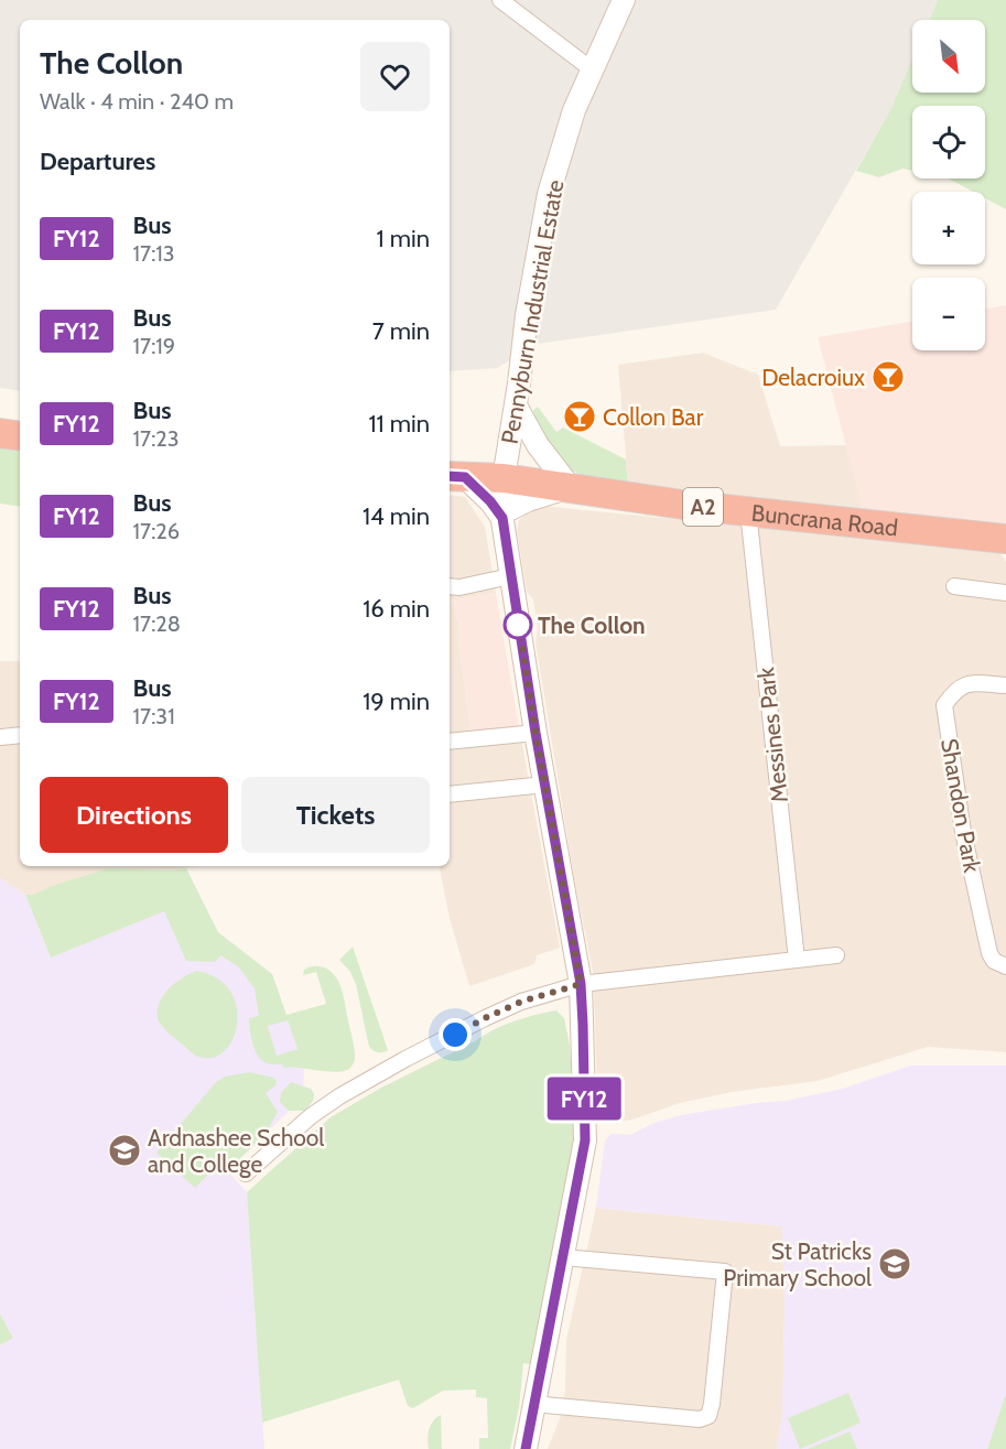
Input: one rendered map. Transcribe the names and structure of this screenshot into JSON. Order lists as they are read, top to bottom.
{
  "streets": {
    "highway": ["A2", "Buncrana Road"],
    "main road": ["Pennyburn Industrial Estate"],
    "street": ["Messines Park", "Shandon Park"]
  },
  "crossings": [
    ["Pennyburn Industrial Estate", "Buncrana Road"],
    ["Buncrana Road", "Messines Park"]
  ],
  "places": {
    "bar": ["Delacroiux", "Collon Bar"],
    "other": ["The Collon"],
    "school or university": ["Ardnashee School and College", "St Patricks Primary School"]
  },
  "lines": ["bus line FY12"],
  "north": "bottom right",
  "page": {
    "on_map": "FY12",
    "map_buttons": ["+", "−"],
    "heading": [
      ["The Collon", "Walk · 4 min · 240 m"],
      "Departures"
    ],
    "list": [
      {
        "mark": "FY12",
        "name": "Bus",
        "note": "17:13",
        "value": "1 min"
      },
      {
        "mark": "FY12",
        "name": "Bus",
        "note": "17:19",
        "value": "7 min"
      },
      {
        "mark": "FY12",
        "name": "Bus",
        "note": "17:23",
        "value": "11 min"
      },
      {
        "mark": "FY12",
        "name": "Bus",
        "note": "17:26",
        "value": "14 min"
      },
      {
        "mark": "FY12",
        "name": "Bus",
        "note": "17:28",
        "value": "16 min"
      },
      {
        "mark": "FY12",
        "name": "Bus",
        "note": "17:31",
        "value": "19 min"
      }
    ],
    "buttons": ["Directions", "Tickets"]
  }
}
